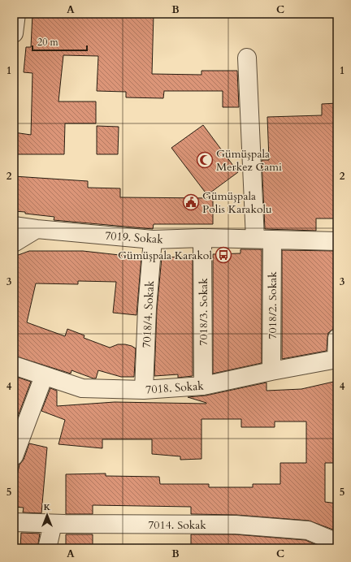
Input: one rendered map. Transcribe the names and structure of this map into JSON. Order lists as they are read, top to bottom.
{
  "streets": {
    "street": [
      "7019. Sokak",
      "7018/2. Sokak",
      "7018/3. Sokak",
      "7018/4. Sokak",
      "7018. Sokak",
      "7014. Sokak"
    ]
  },
  "crossings": [
    ["7019. Sokak", "7018/2. Sokak"],
    ["7019. Sokak", "7018/3. Sokak"],
    ["7019. Sokak", "7018/4. Sokak"],
    ["7018/2. Sokak", "7018. Sokak"],
    ["7018/3. Sokak", "7018. Sokak"],
    ["7018/4. Sokak", "7018. Sokak"]
  ],
  "places": {
    "mosque": ["Gümüşpala Merkez Cami"],
    "public building": ["Gümüşpala Polis Karakolu"],
    "bus stop": ["Gümüşpala Karakol"]
  },
  "scale_bar": "20 m",
  "north": "top",
  "grid": {
    "columns": ["A", "B", "C"],
    "rows": [
      "1",
      "2",
      "3",
      "4",
      "5"
    ]
  }
}
